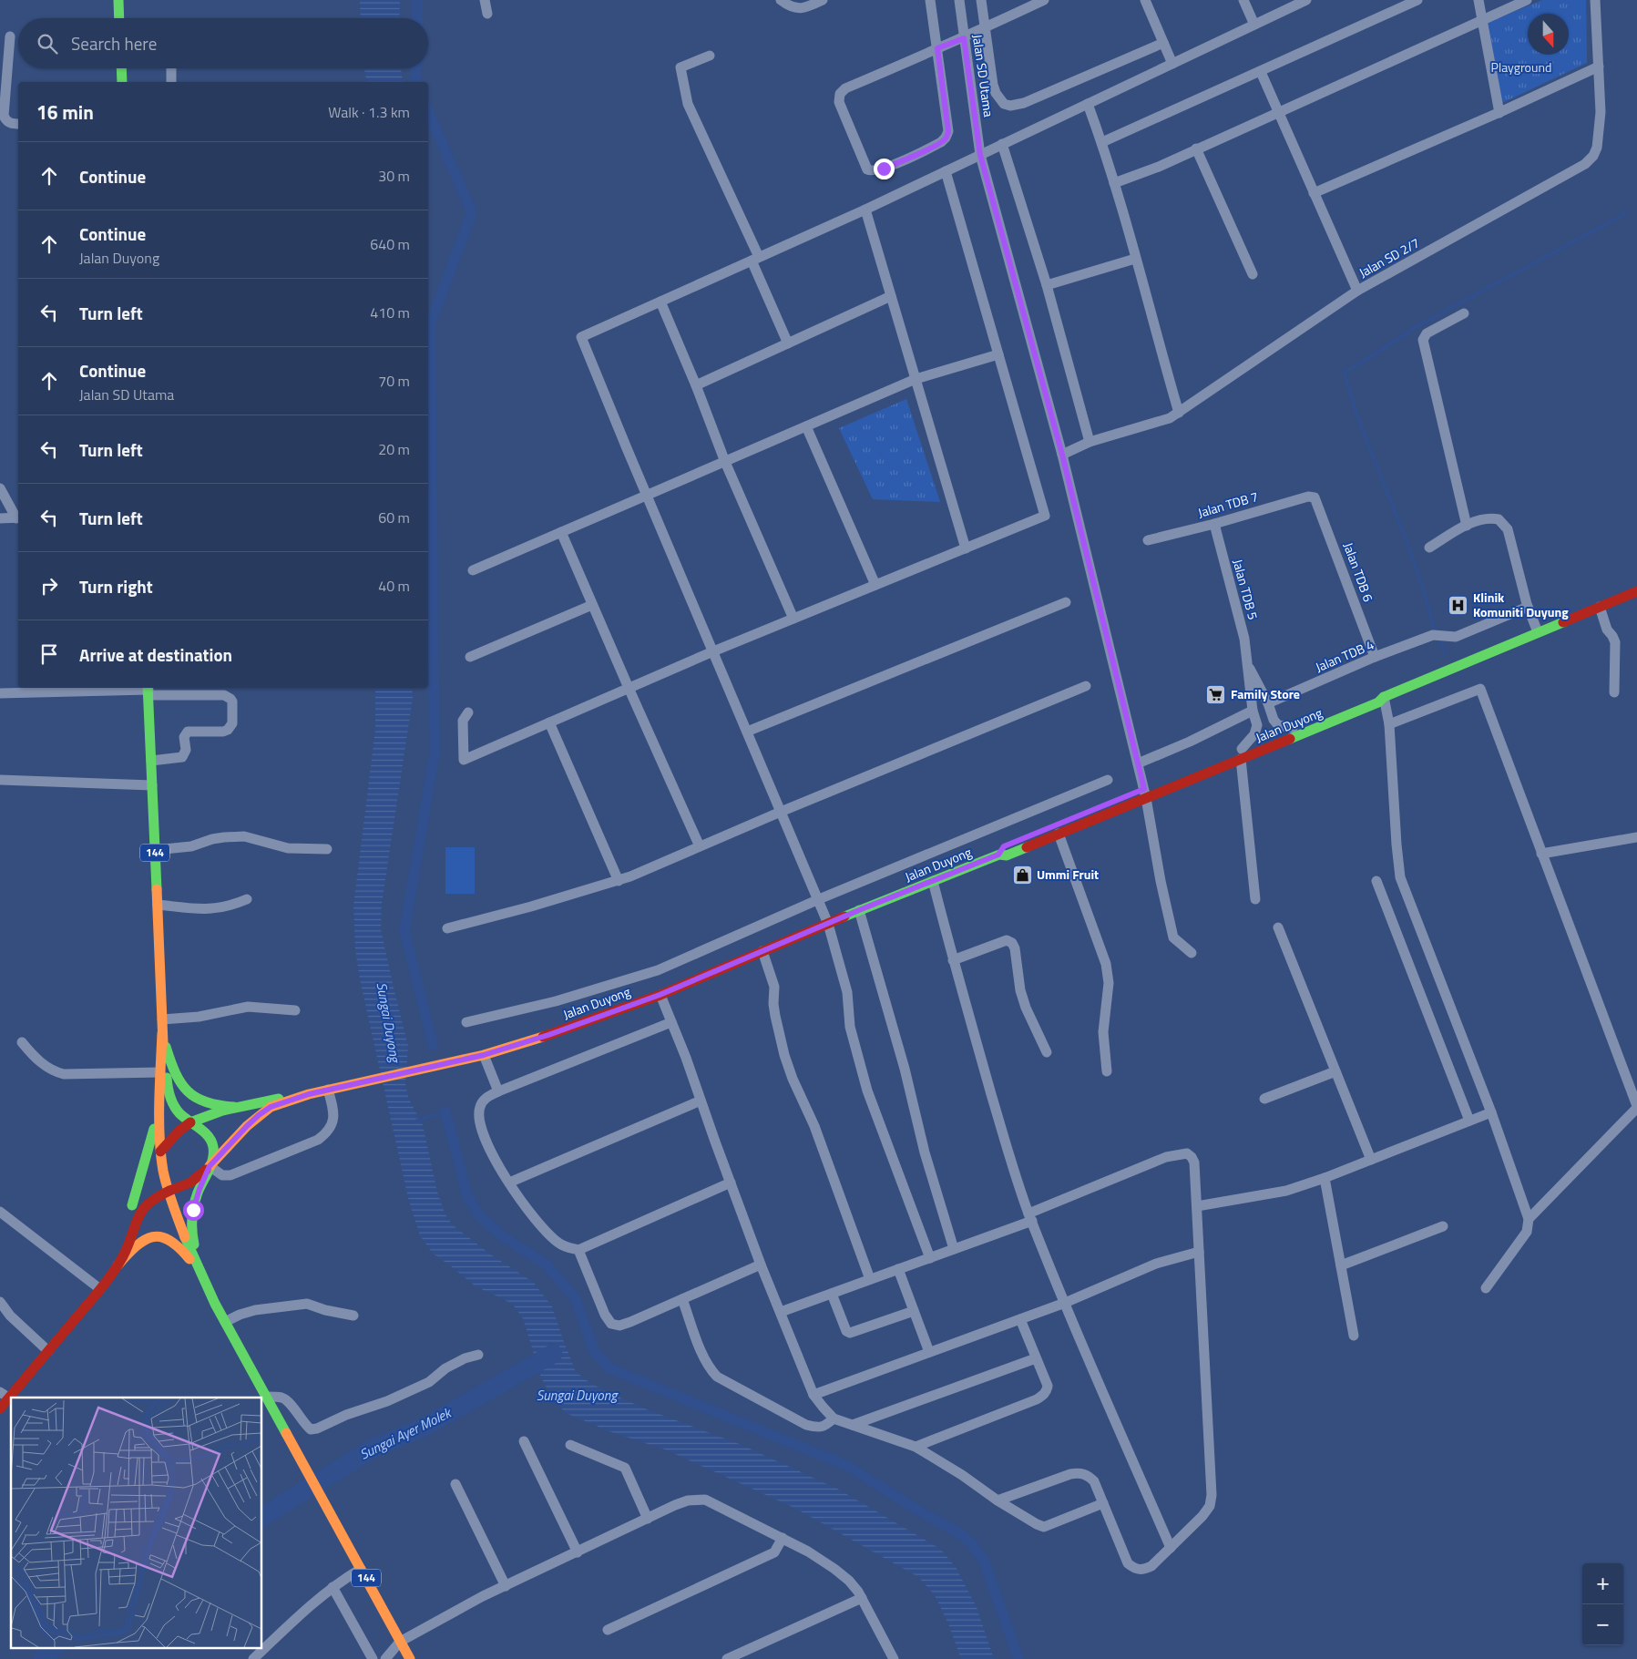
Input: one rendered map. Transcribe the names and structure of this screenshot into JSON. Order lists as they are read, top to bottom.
{
  "streets": {
    "main road": ["Jalan Duyong", "144"],
    "street": [
      "Jalan SD Utama",
      "Jalan SD 2/7",
      "Jalan TDB 7",
      "Jalan TDB 6",
      "Jalan TDB 5",
      "Jalan TDB 4"
    ]
  },
  "crossings": [
    ["Jalan SD Utama", "Jalan SD 2/7"],
    ["Jalan SD Utama", "Jalan Duyong"],
    ["Jalan TDB 7", "Jalan TDB 6"],
    ["Jalan TDB 7", "Jalan TDB 5"],
    ["Jalan TDB 6", "Jalan TDB 4"],
    ["Jalan TDB 5", "Jalan Duyong"],
    ["Jalan Duyong", "144"]
  ],
  "water": ["Sungai Duyong", "Sungai Ayer Molek"],
  "parks": ["Playground"],
  "places": {
    "hospital": ["Klinik Komuniti Duyung"],
    "supermarket": ["Family Store"],
    "shop": ["Ummi Fruit"]
  },
  "north": "bottom",
  "page": {
    "search": "Search here",
    "heading": ["16 min", "Walk · 1.3 km"],
    "list": [
      ["Continue", "30 m"],
      ["Continue", "Jalan Duyong", "640 m"],
      ["Turn left", "410 m"],
      ["Continue", "Jalan SD Utama", "70 m"],
      ["Turn left", "20 m"],
      ["Turn left", "60 m"],
      ["Turn right", "40 m"],
      "Arrive at destination"
    ],
    "map_buttons": ["+", "−"]
  }
}
